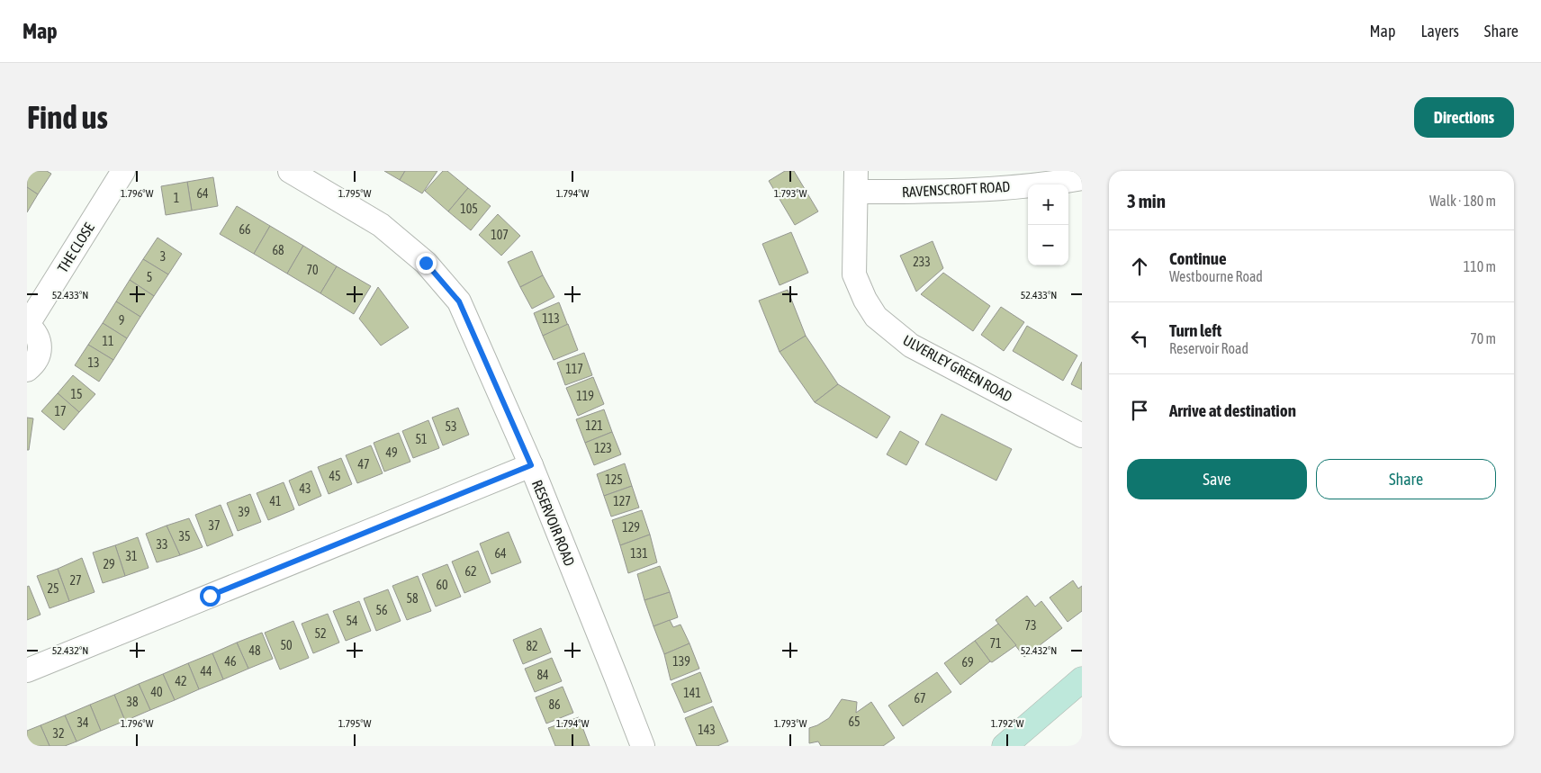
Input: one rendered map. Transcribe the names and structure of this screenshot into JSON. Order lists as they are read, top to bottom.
{
  "streets": {
    "street": [
      "RAVENSCROFT ROAD",
      "THE CLOSE",
      "ULVERLEY GREEN ROAD",
      "RESERVOIR ROAD"
    ]
  },
  "crossings": [
    ["RAVENSCROFT ROAD", "ULVERLEY GREEN ROAD"]
  ],
  "house_numbers": [
    "64",
    "1",
    "105",
    "66",
    "107",
    "68",
    "3",
    "233",
    "70",
    "5",
    "113",
    "9",
    "11",
    "13",
    "117",
    "15",
    "119",
    "17",
    "121",
    "53",
    "51",
    "123",
    "49",
    "47",
    "45",
    "125",
    "43",
    "41",
    "127",
    "39",
    "37",
    "129",
    "35",
    "33",
    "64",
    "131",
    "31",
    "29",
    "62",
    "27",
    "60",
    "25",
    "58",
    "56",
    "54",
    "73",
    "52",
    "71",
    "50",
    "82",
    "48",
    "46",
    "139",
    "69",
    "44",
    "84",
    "42",
    "40",
    "141",
    "67",
    "38",
    "86",
    "65",
    "34",
    "143",
    "32"
  ],
  "page": {
    "header": "Map",
    "nav": ["Map", "Layers", "Share"],
    "buttons": [
      "Directions",
      ["Save", "Share"]
    ],
    "title": "Find us",
    "heading": ["3 min", "Walk · 180 m"],
    "map_buttons": ["+", "−"],
    "list": [
      ["Continue", "Westbourne Road", "110 m"],
      ["Turn left", "Reservoir Road", "70 m"],
      "Arrive at destination"
    ]
  },
  "coordinates": [
    "1.796°W",
    "1.795°W",
    "1.794°W",
    "1.793°W",
    "52.433°N",
    "52.432°N",
    "1.792°W"
  ]
}
